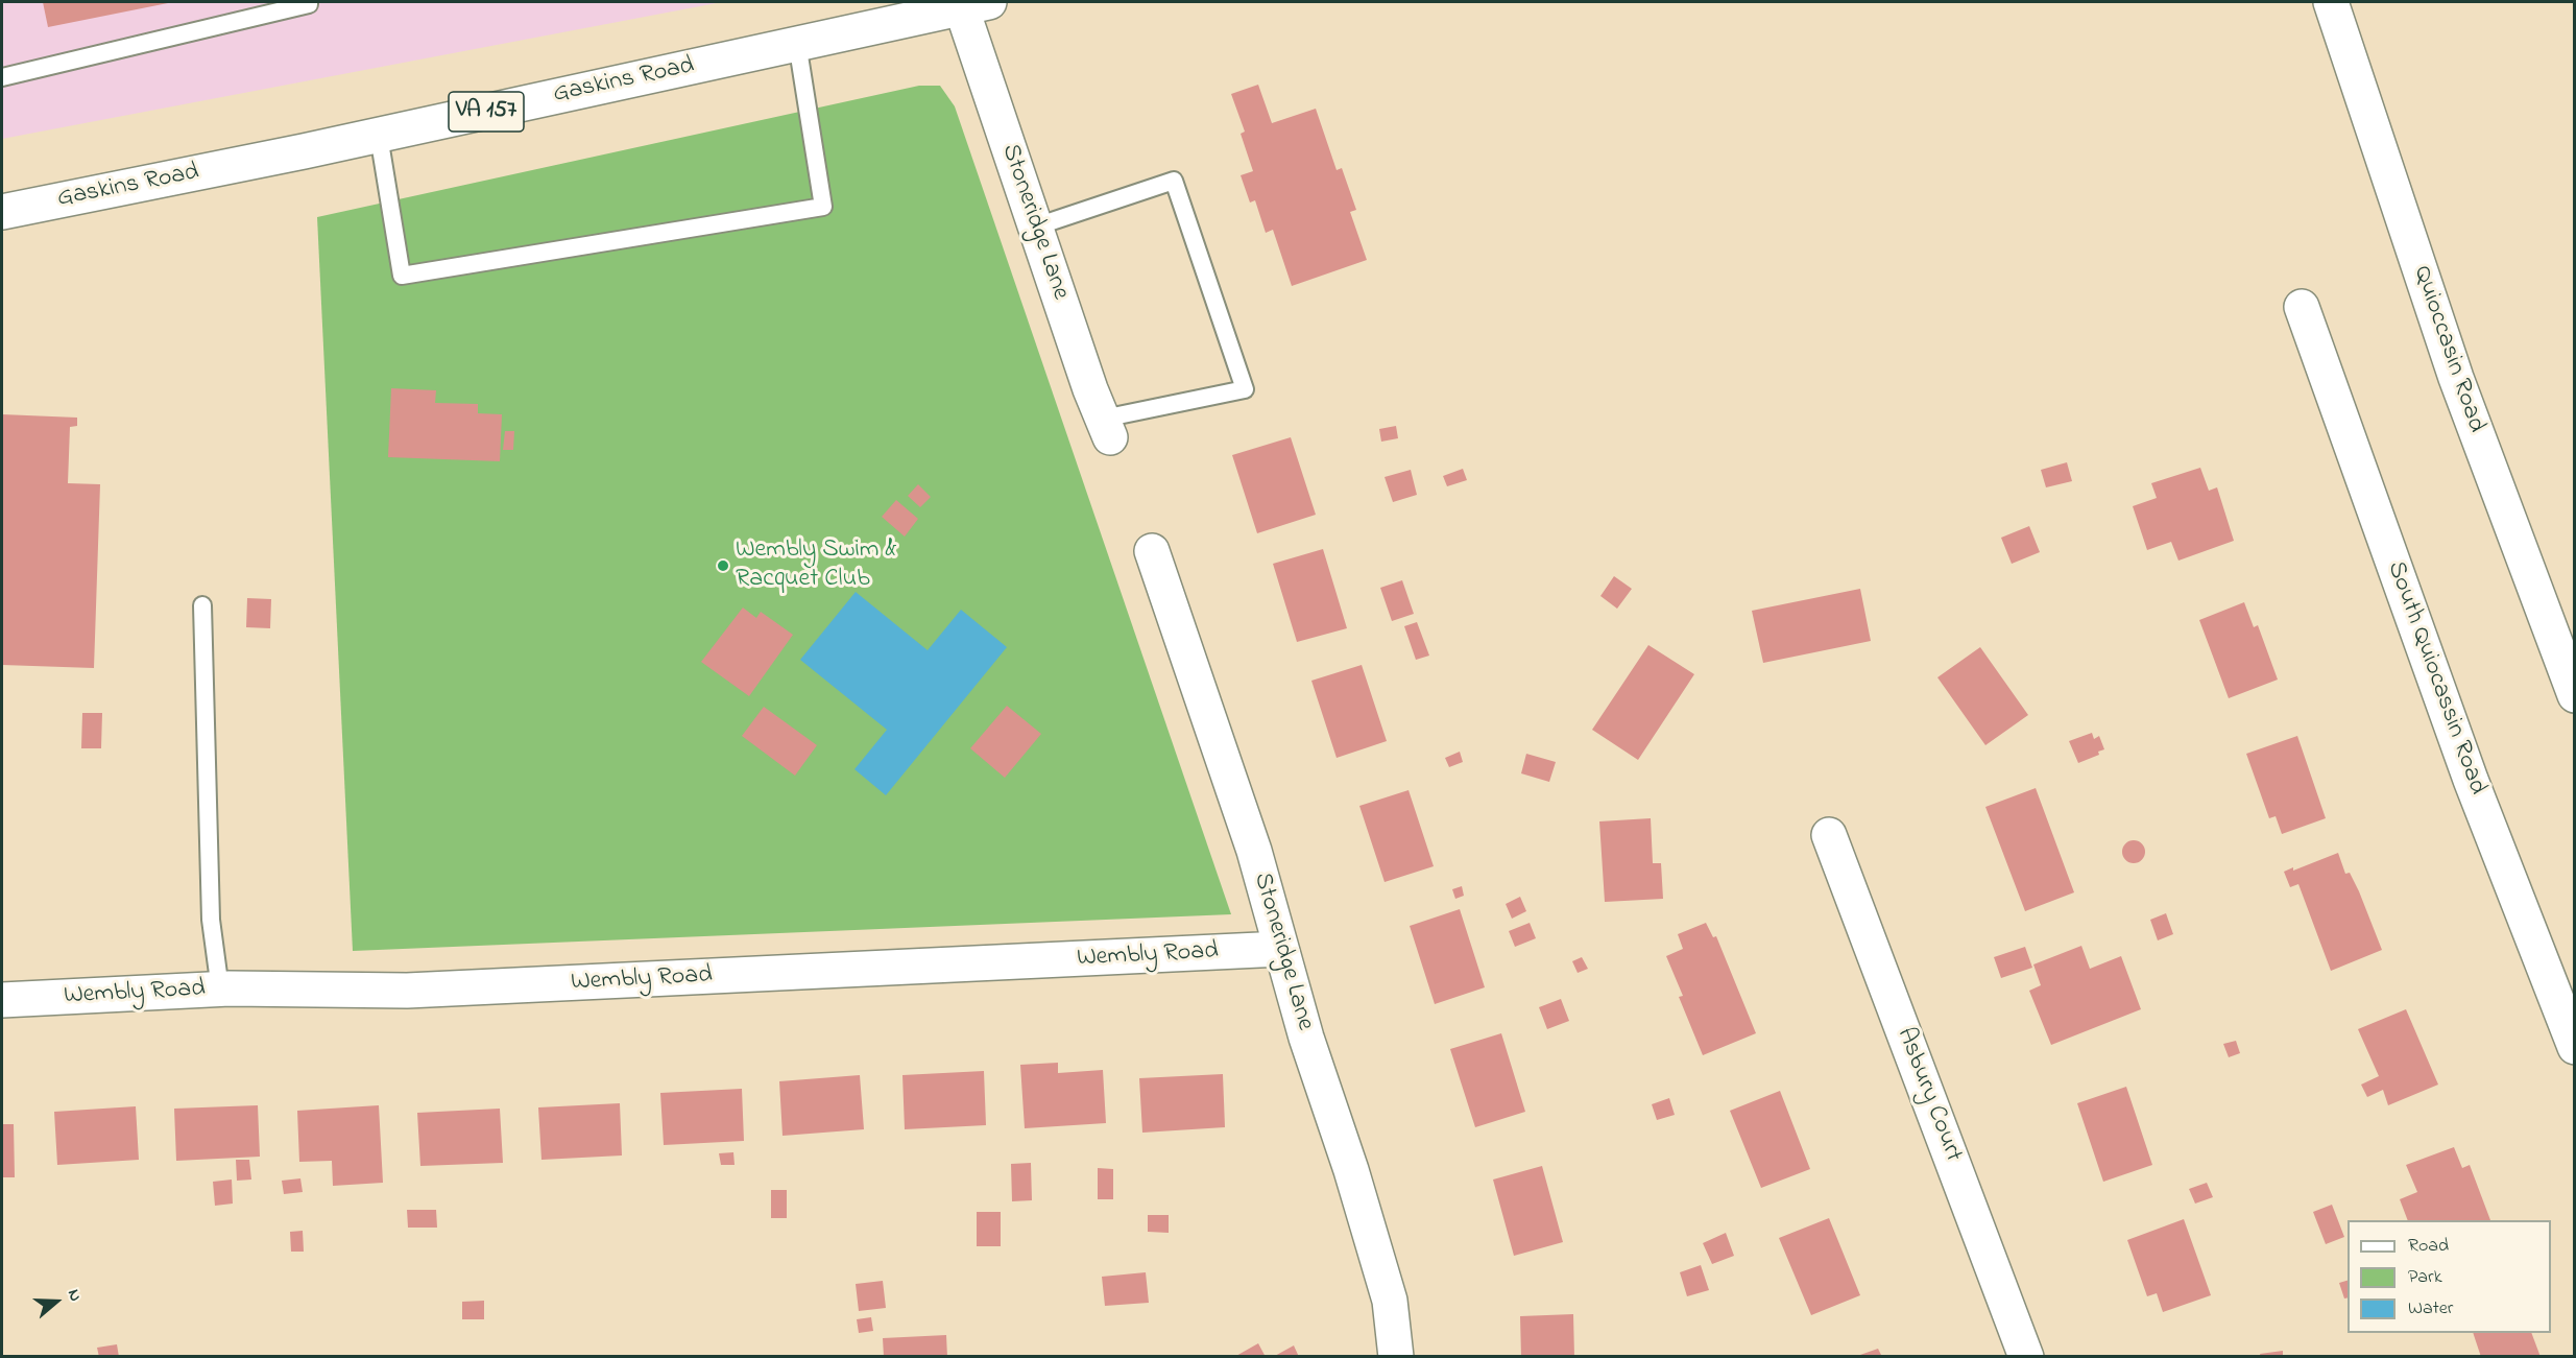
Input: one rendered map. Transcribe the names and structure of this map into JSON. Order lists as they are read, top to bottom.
{
  "streets": {
    "street": [
      "Gaskins Road",
      "VA 157",
      "Stoneridge Lane",
      "Quioccasin Road",
      "South Quiocassin Road",
      "Wembly Road",
      "Asbury Court"
    ]
  },
  "crossings": [
    ["Gaskins Road", "Stoneridge Lane"],
    ["Stoneridge Lane", "Wembly Road"]
  ],
  "places": ["Wembly Swim & Racquet Club"],
  "legend": ["Road", "Park", "Water"],
  "north": "right"
}
